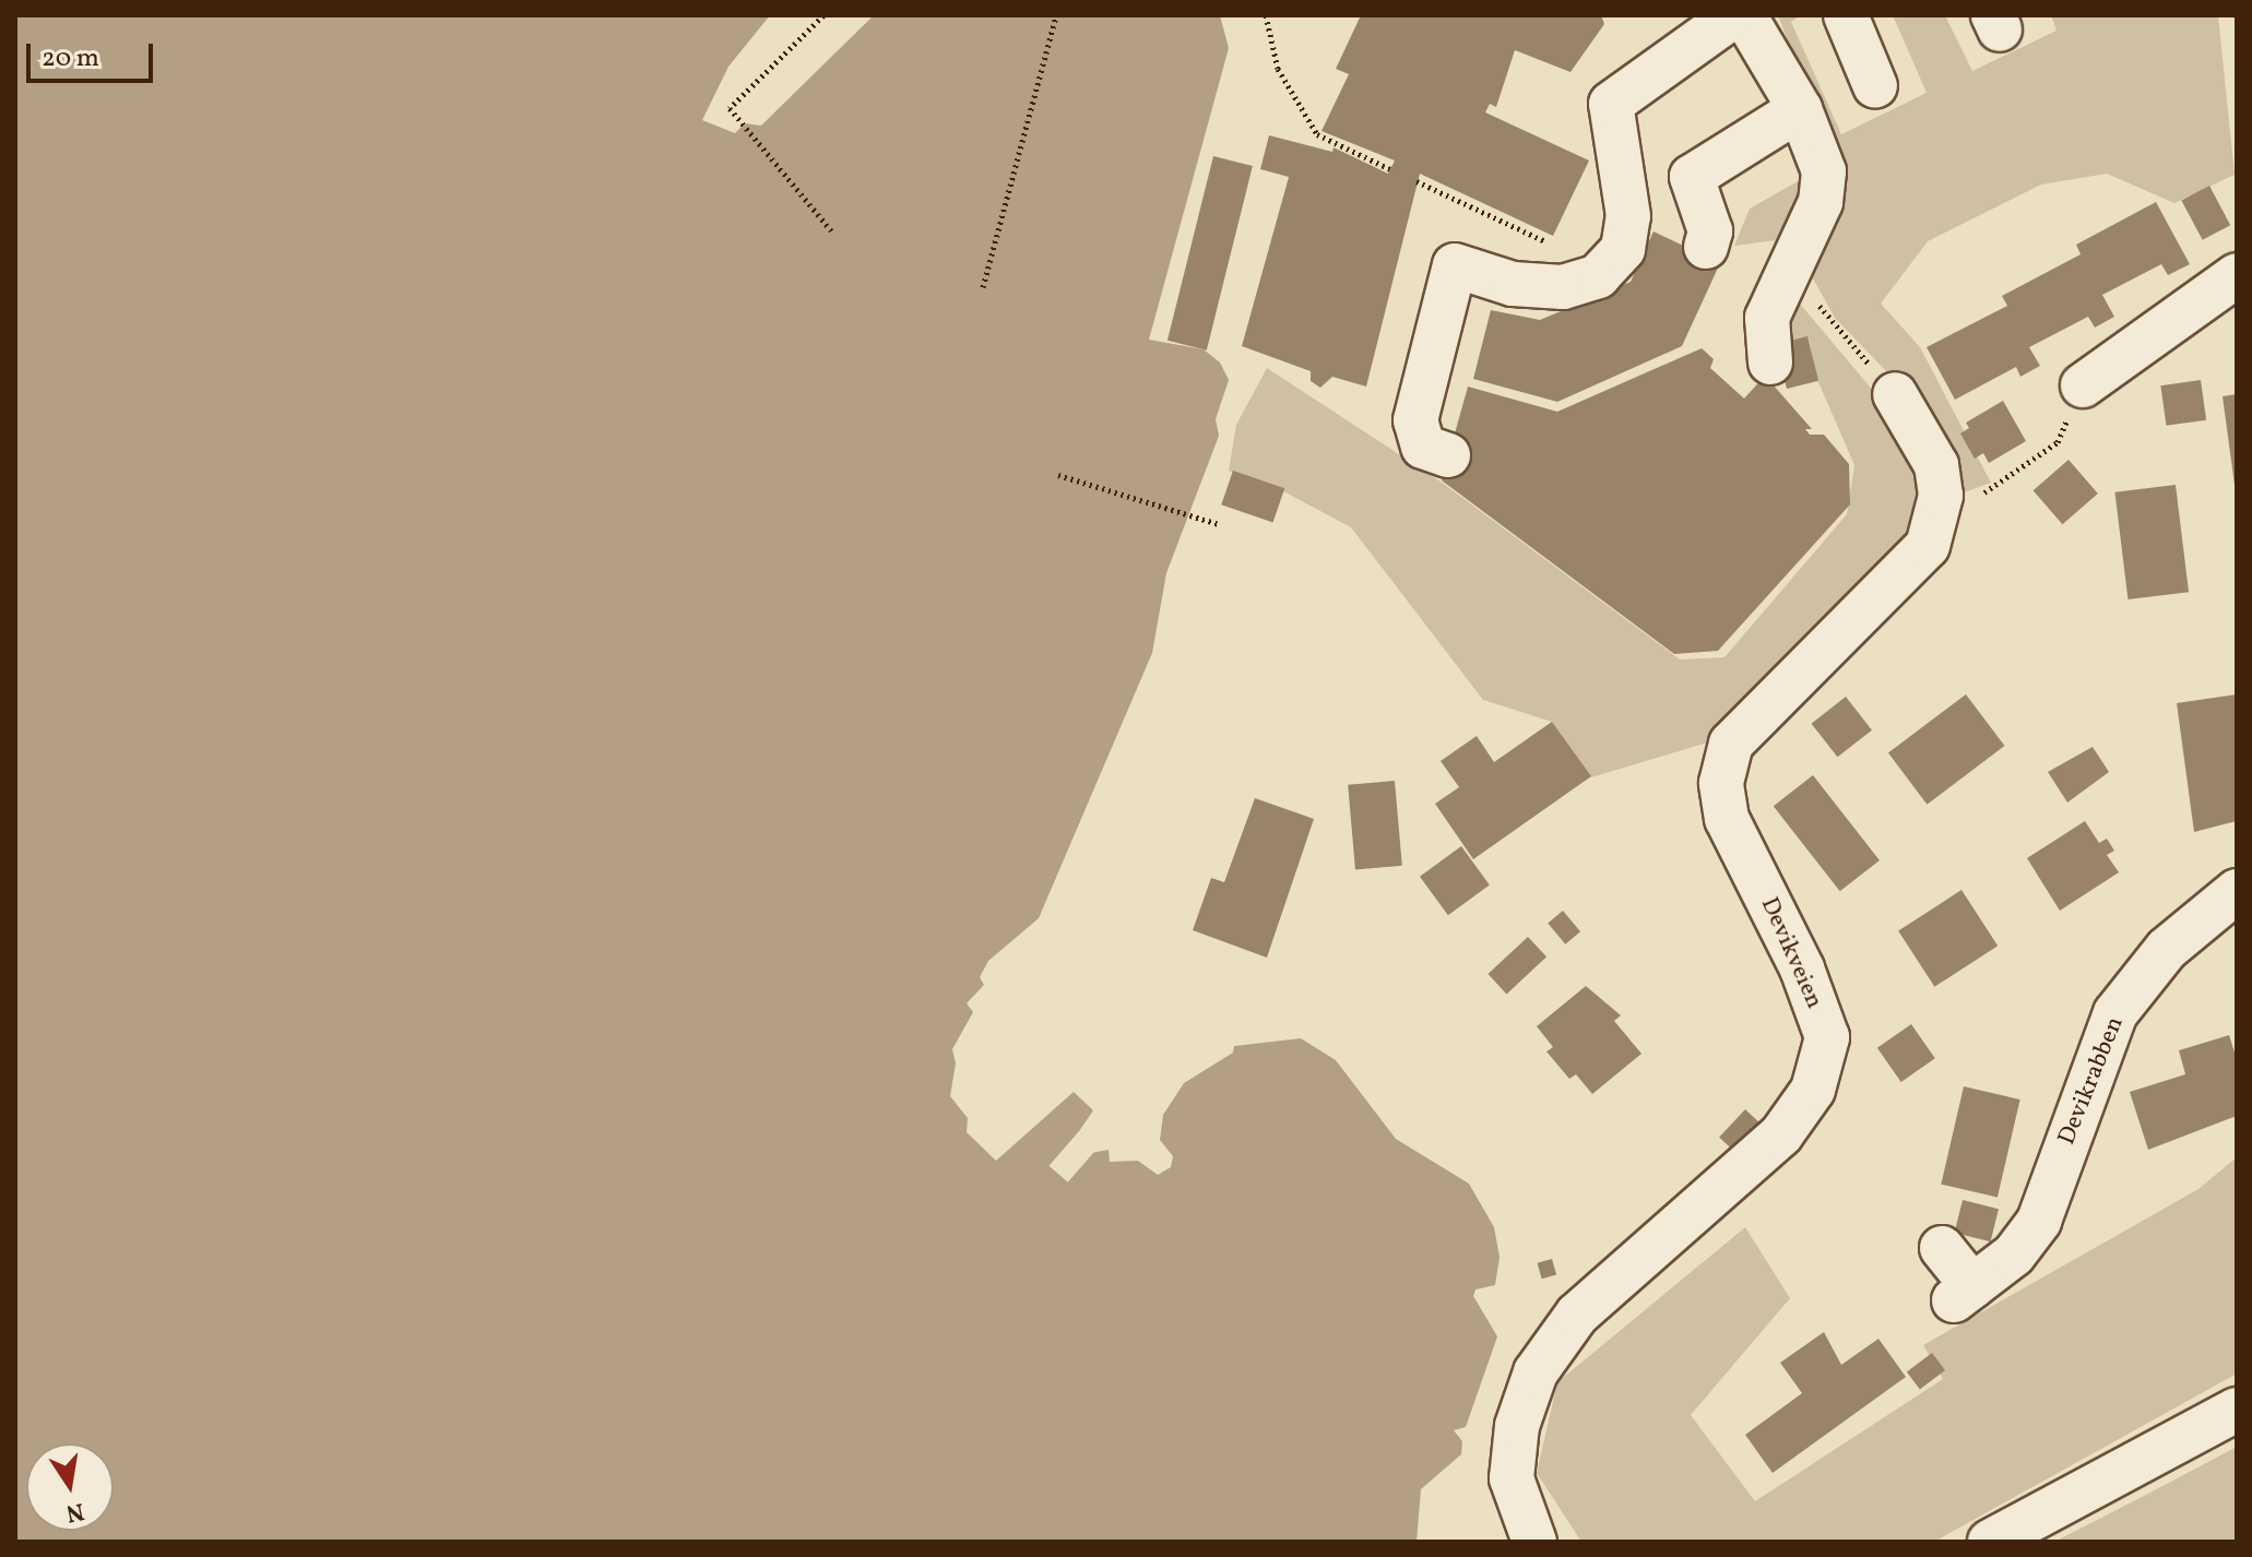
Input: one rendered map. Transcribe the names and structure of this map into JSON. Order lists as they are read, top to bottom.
{
  "streets": {
    "street": ["Devikveien", "Devikrabben"]
  },
  "scale_bar": "20 m",
  "north": "bottom"
}
